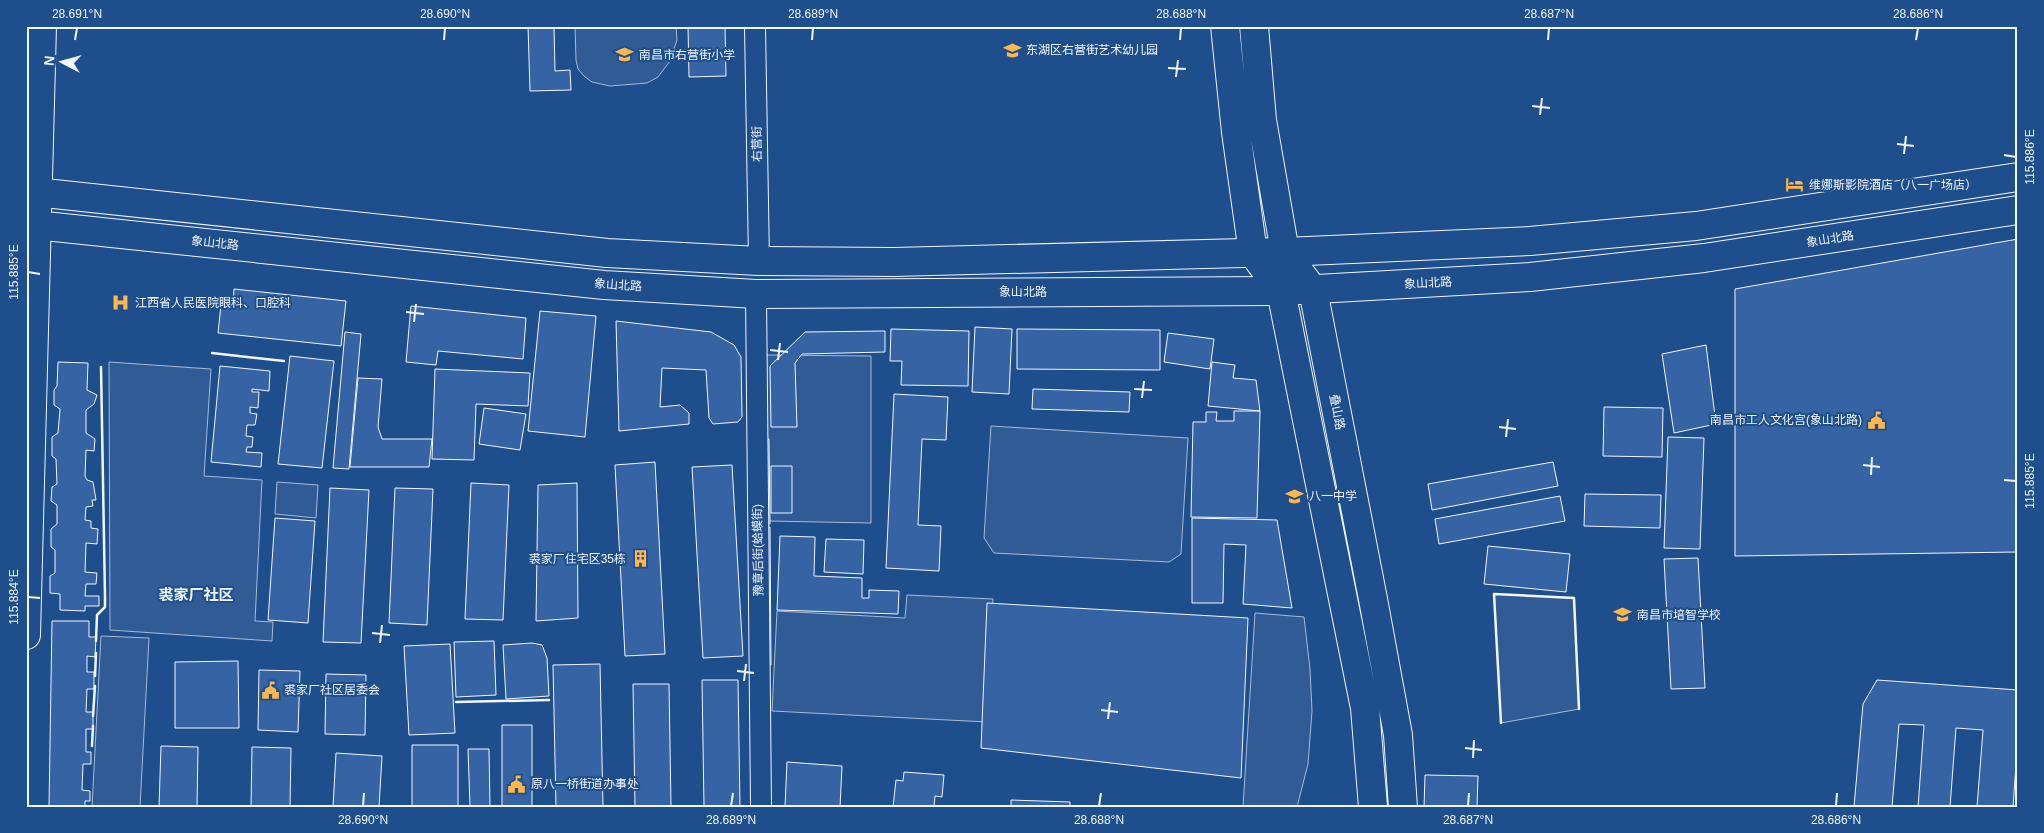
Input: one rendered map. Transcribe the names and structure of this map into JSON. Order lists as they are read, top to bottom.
{
  "streets": {
    "main road": ["象山北路", "叠山路"],
    "street": ["右营街", "豫章后街(蛤蟆街)"]
  },
  "crossings": [
    ["象山北路", "叠山路"],
    ["象山北路", "豫章后街(蛤蟆街)"]
  ],
  "districts": ["裘家厂社区"],
  "places": {
    "school or university": [
      "东湖区右营街艺术幼儿园",
      "南昌市右营街小学",
      "八一中学",
      "南昌市培智学校"
    ],
    "hotel": ["维娜斯影院酒店（八一广场店）"],
    "hospital": ["江西省人民医院眼科、口腔科"],
    "public building": ["南昌市工人文化宫(象山北路)", "裘家厂社区居委会", "原八一桥街道办事处"],
    "building": ["裘家厂住宅区35栋"]
  },
  "north": "left",
  "coordinates": [
    "28.691°N",
    "28.690°N",
    "28.689°N",
    "28.688°N",
    "28.687°N",
    "28.686°N",
    "115.886°E",
    "115.885°E",
    "115.884°E"
  ]
}
